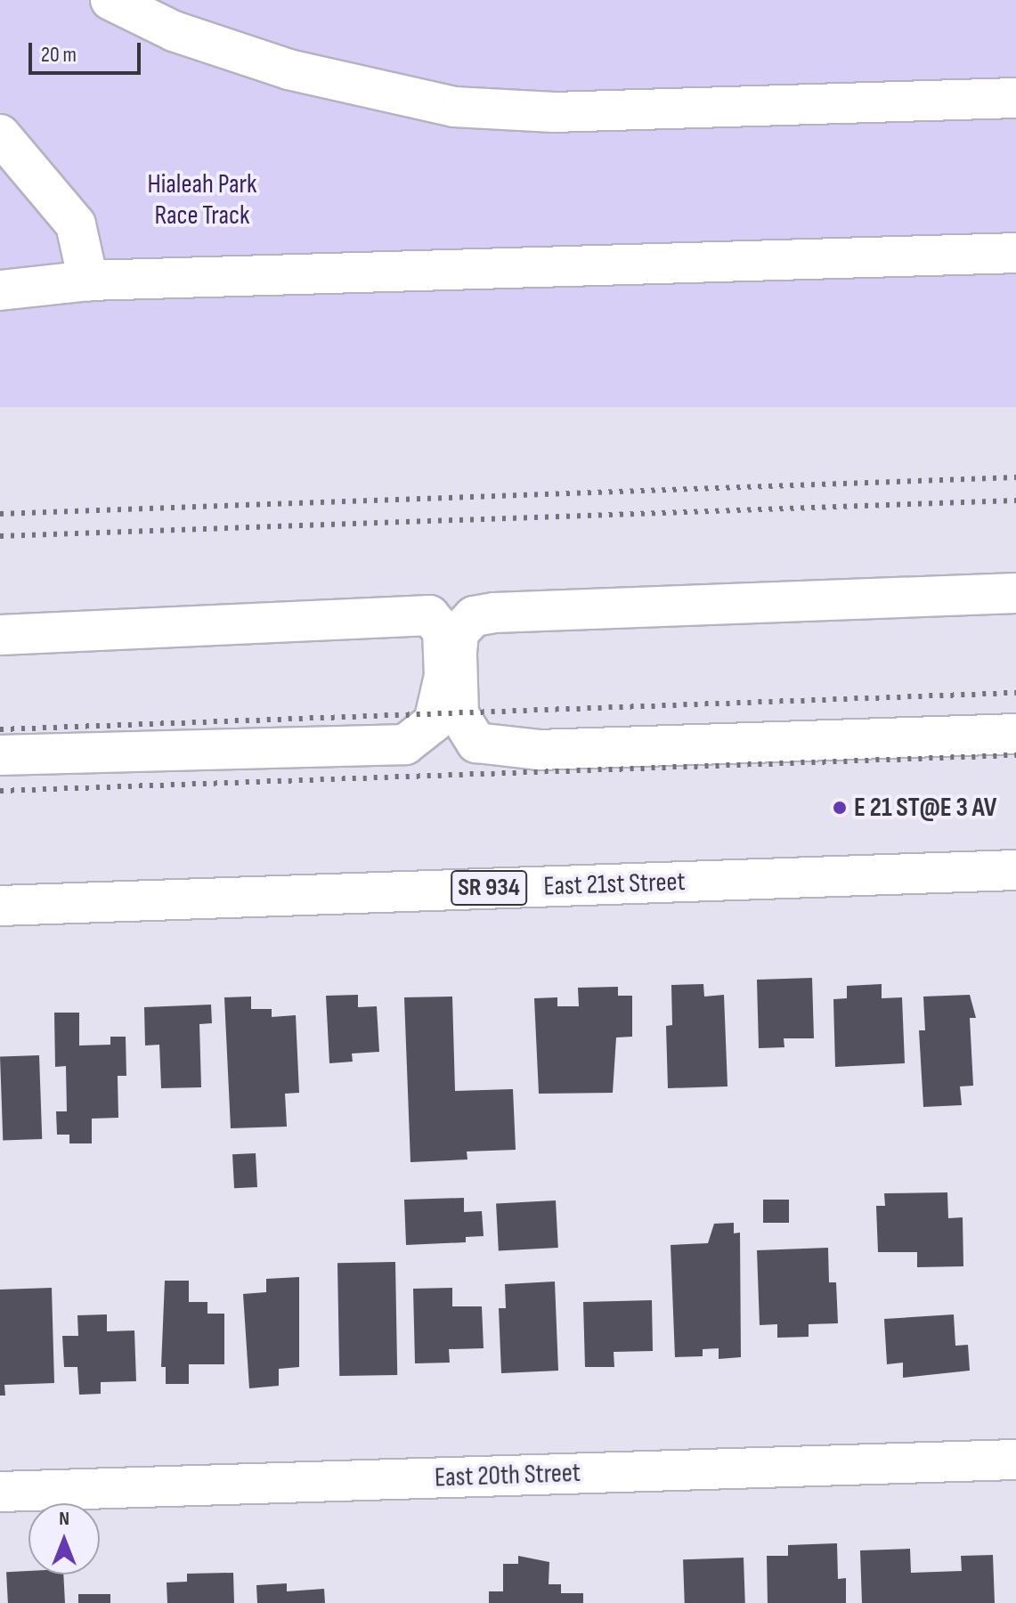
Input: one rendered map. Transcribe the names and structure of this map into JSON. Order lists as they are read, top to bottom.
{
  "streets": {
    "street": ["East 21st Street", "SR 934", "East 20th Street"]
  },
  "parks": ["Hialeah Park Race Track"],
  "places": ["E 21 ST@E 3 AV"],
  "scale_bar": "20 m",
  "north": "top"
}
